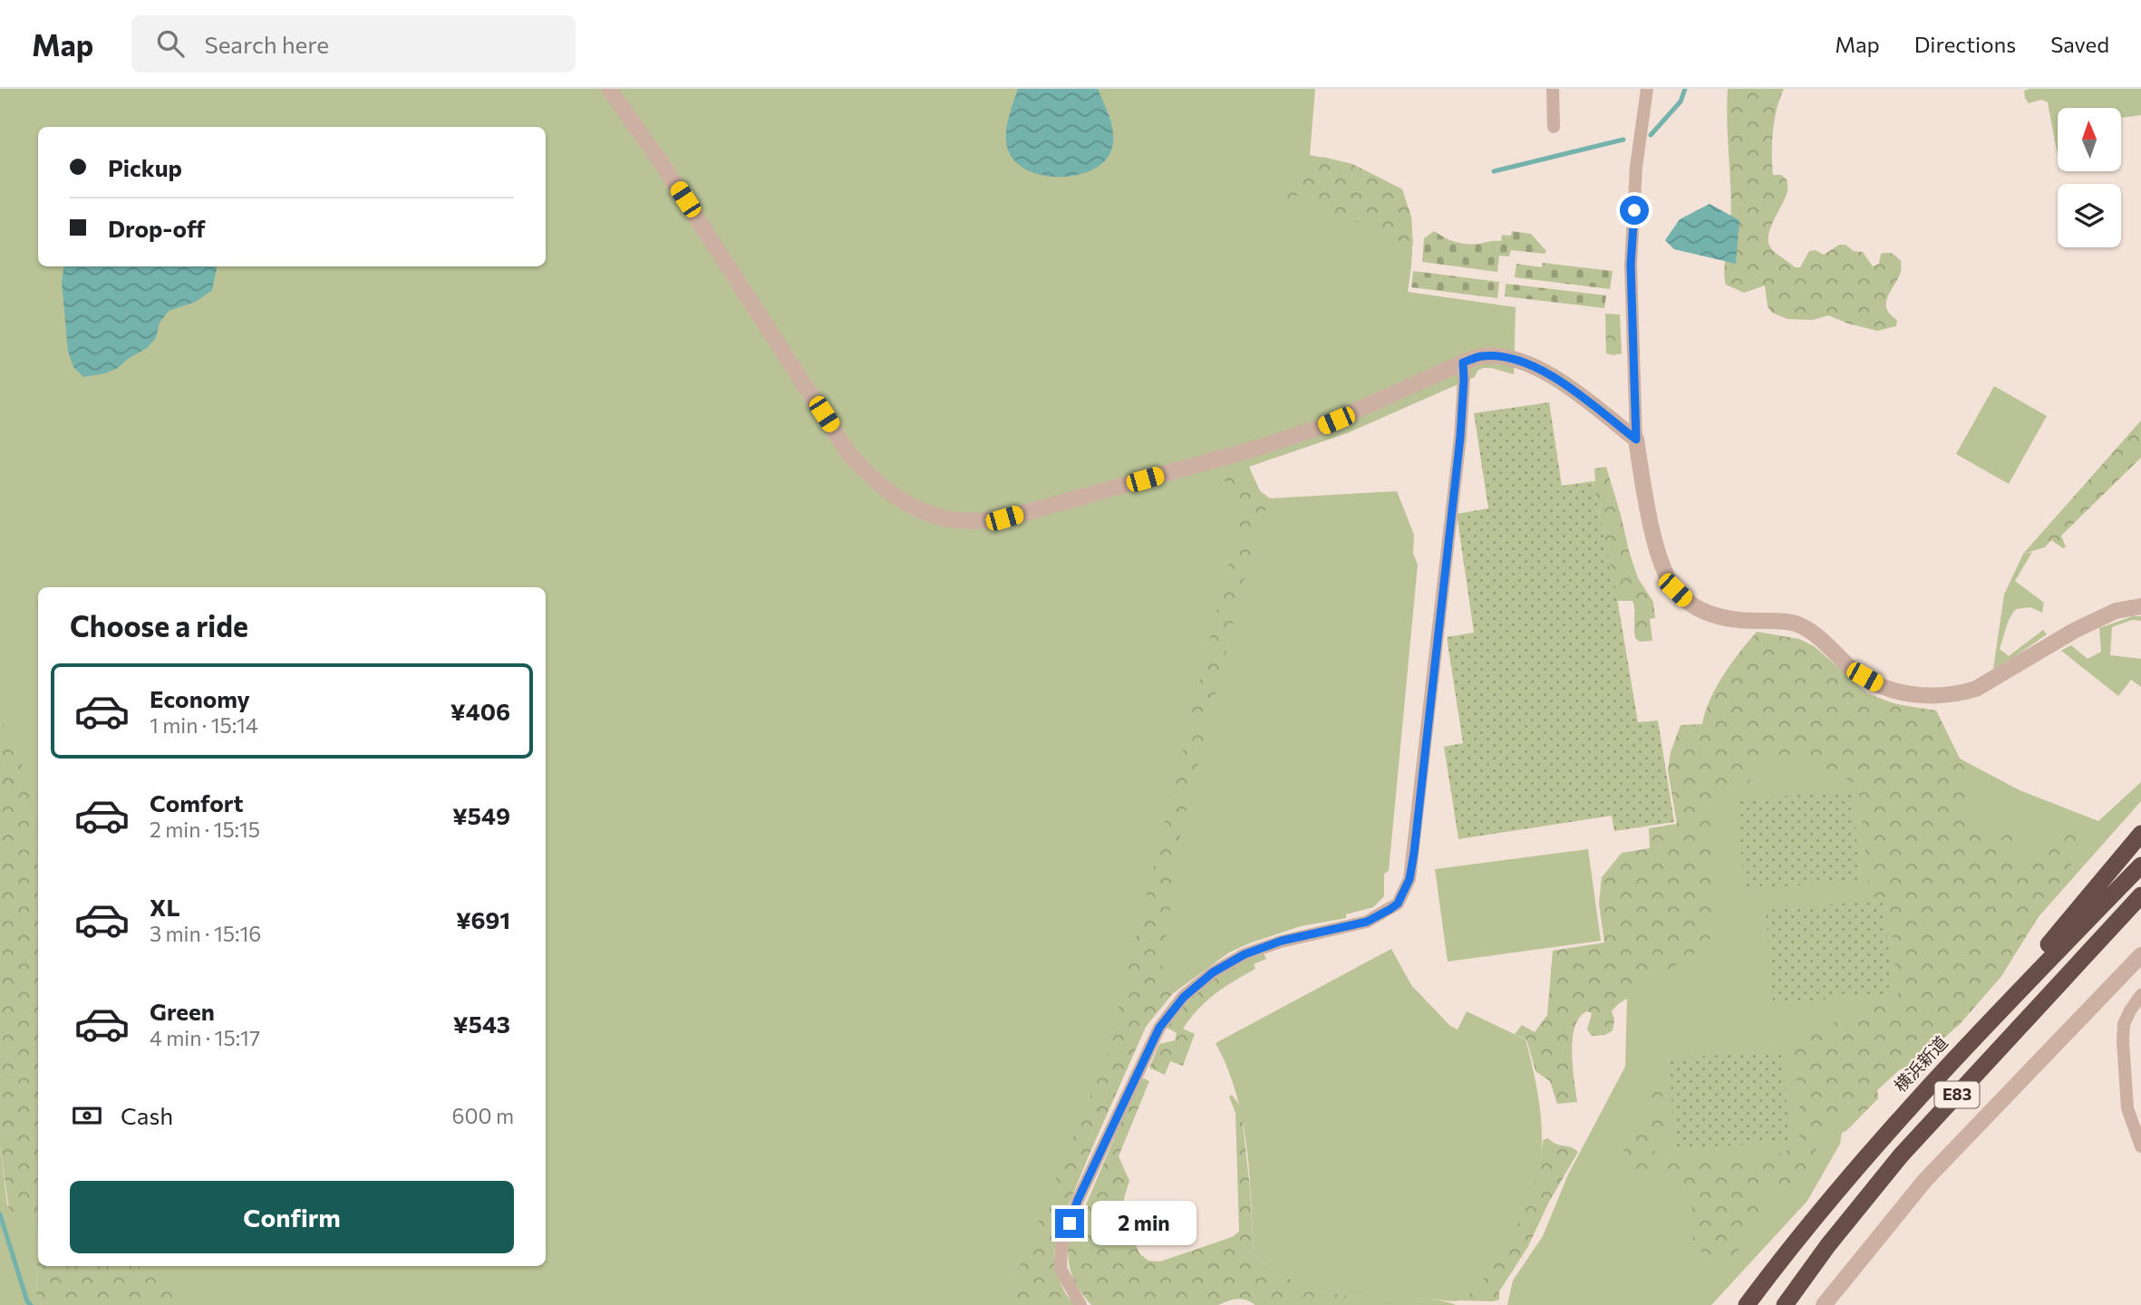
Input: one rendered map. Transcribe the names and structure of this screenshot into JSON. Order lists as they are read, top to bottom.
{
  "streets": {
    "highway": ["横浜新道", "E83"]
  },
  "north": "top",
  "page": {
    "header": "Map",
    "search": "Search here",
    "nav": ["Map", "Directions", "Saved"],
    "banner": ["Pickup", "Drop-off"],
    "heading": "Choose a ride",
    "list": [
      {
        "name": "Economy",
        "note": "1 min · 15:14",
        "value": "¥406"
      },
      {
        "name": "Comfort",
        "note": "2 min · 15:15",
        "value": "¥549"
      },
      {
        "name": "XL",
        "note": "3 min · 15:16",
        "value": "¥691"
      },
      {
        "name": "Green",
        "note": "4 min · 15:17",
        "value": "¥543"
      }
    ],
    "pay": ["Cash", "600 m"],
    "buttons": "Confirm",
    "bubble": "2 min"
  }
}
